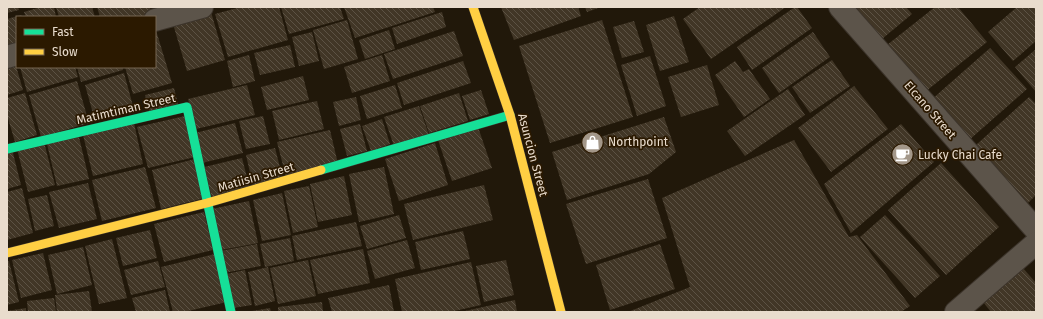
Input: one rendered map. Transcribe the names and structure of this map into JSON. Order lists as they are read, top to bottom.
{
  "streets": {
    "street": [
      "Matimtiman Street",
      "Elcano Street",
      "Asuncion Street",
      "Matiisin Street"
    ]
  },
  "crossings": [
    ["Matimtiman Street", "Matiisin Street"],
    ["Asuncion Street", "Matiisin Street"]
  ],
  "places": {
    "shop": ["Northpoint"],
    "cafe": ["Lucky Chai Cafe"]
  },
  "legend": ["Fast", "Slow"]
}
